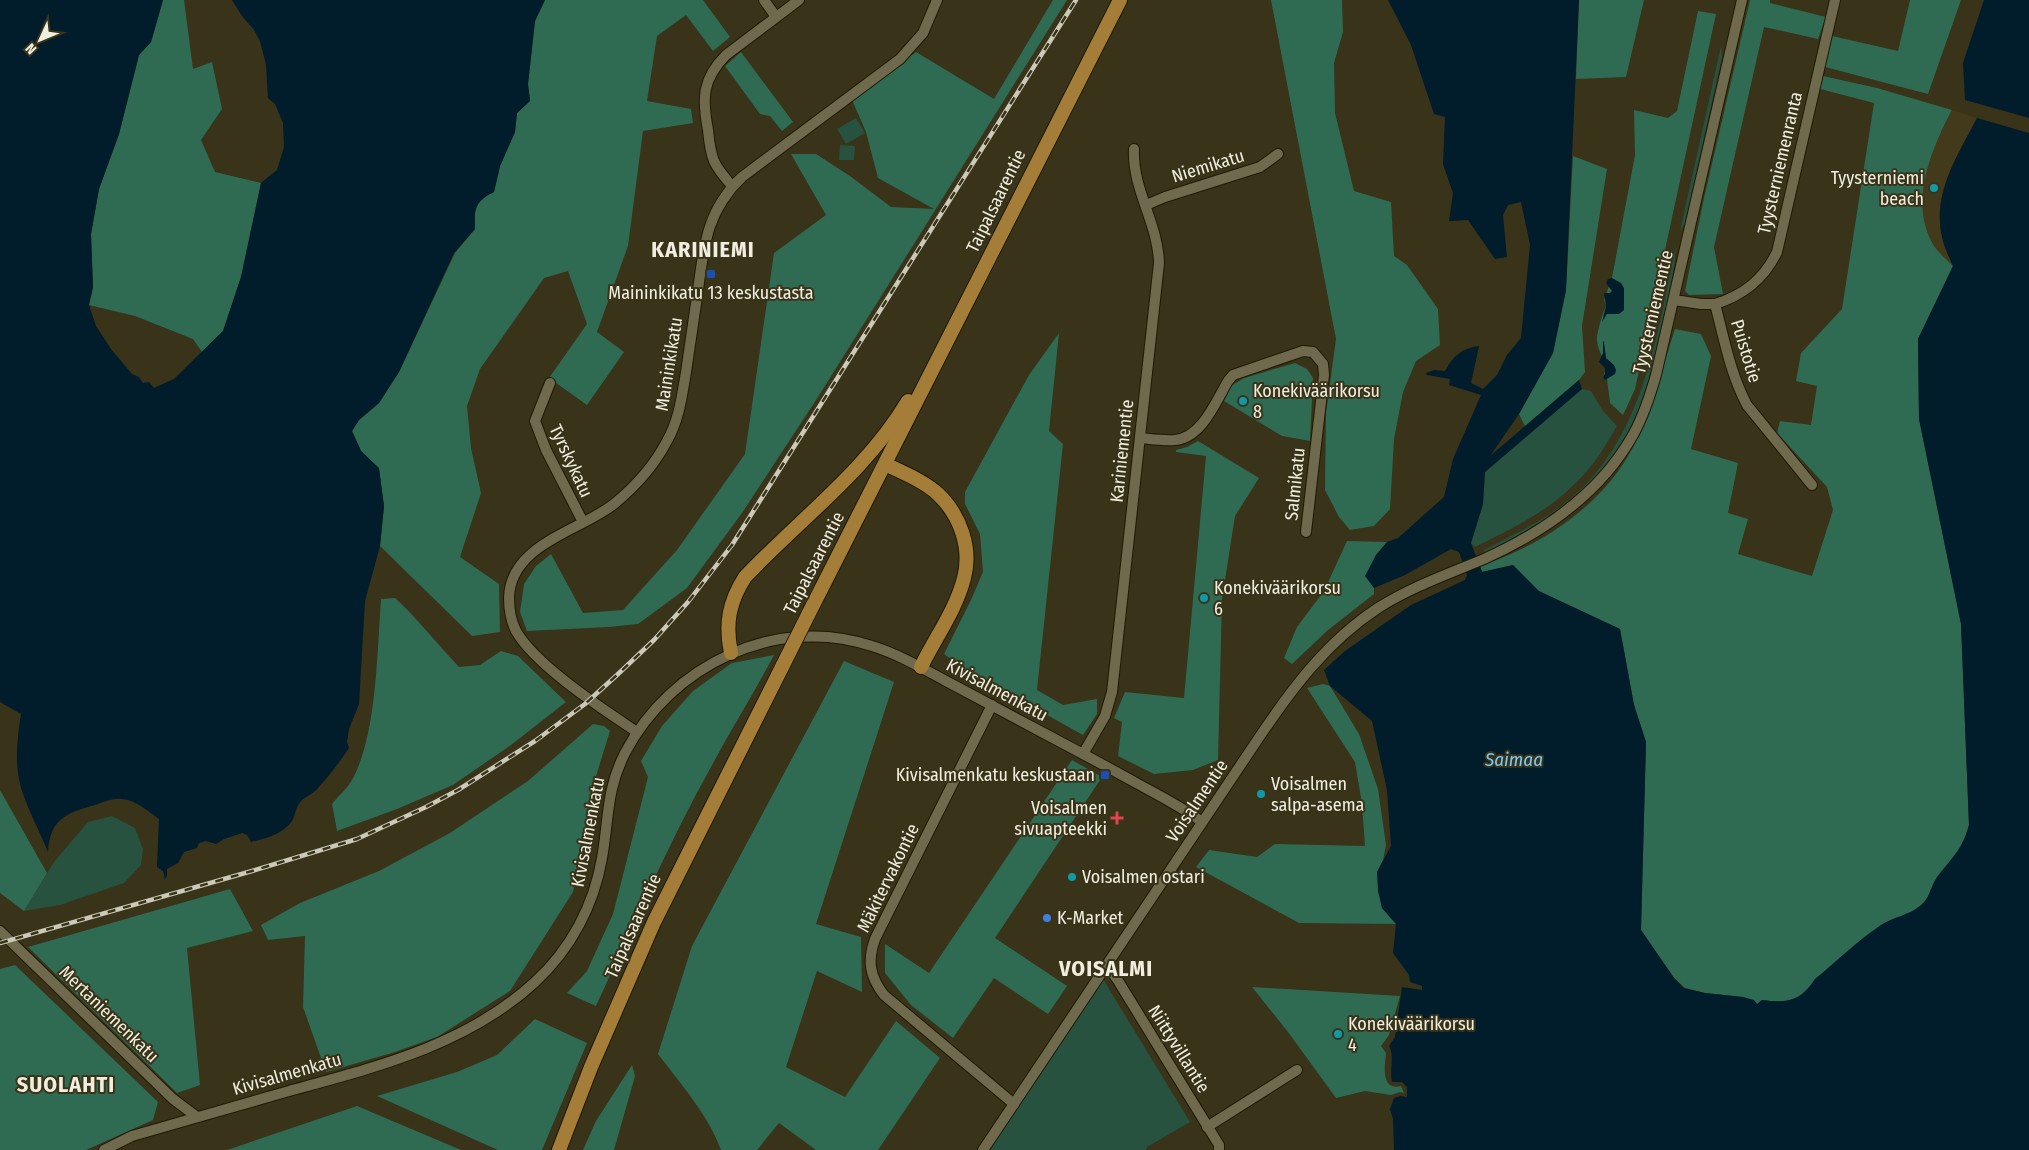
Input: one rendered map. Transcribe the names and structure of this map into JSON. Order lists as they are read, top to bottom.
{
  "streets": {
    "main road": ["Taipalsaarentie"],
    "street": [
      "Tyysterniemenranta",
      "Niemikatu",
      "Tyysterniementie",
      "Puistotie",
      "Maininkikatu",
      "Kariniementie",
      "Tyrskykatu",
      "Salmikatu",
      "Kivisalmenkatu",
      "Voisalmentie",
      "Mäkitervakontie",
      "Mertaniemenkatu",
      "Niittyvillantie"
    ]
  },
  "crossings": [
    ["Tyysterniemenranta", "Puistotie"],
    ["Niemikatu", "Kariniementie"],
    ["Tyysterniementie", "Puistotie"],
    ["Tyysterniementie", "Voisalmentie"],
    ["Maininkikatu", "Tyrskykatu"],
    ["Maininkikatu", "Kivisalmenkatu"],
    ["Kariniementie", "Salmikatu"],
    ["Kariniementie", "Kivisalmenkatu"],
    ["Kivisalmenkatu", "Voisalmentie"],
    ["Kivisalmenkatu", "Mäkitervakontie"],
    ["Kivisalmenkatu", "Mertaniemenkatu"],
    ["Voisalmentie", "Mäkitervakontie"],
    ["Voisalmentie", "Niittyvillantie"]
  ],
  "districts": ["KARINIEMI", "VOISALMI", "SUOLAHTI"],
  "water": ["Saimaa"],
  "places": {
    "other": [
      "Tyysterniemi beach",
      "Konekiväärikorsu 8",
      "Konekiväärikorsu 6",
      "Voisalmen salpa-asema",
      "Voisalmen ostari",
      "K-Market",
      "Konekiväärikorsu 4"
    ],
    "transit": ["Maininkikatu 13 keskustasta", "Kivisalmenkatu keskustaan"],
    "health": ["Voisalmen sivuapteekki"]
  },
  "north": "bottom left"
}
